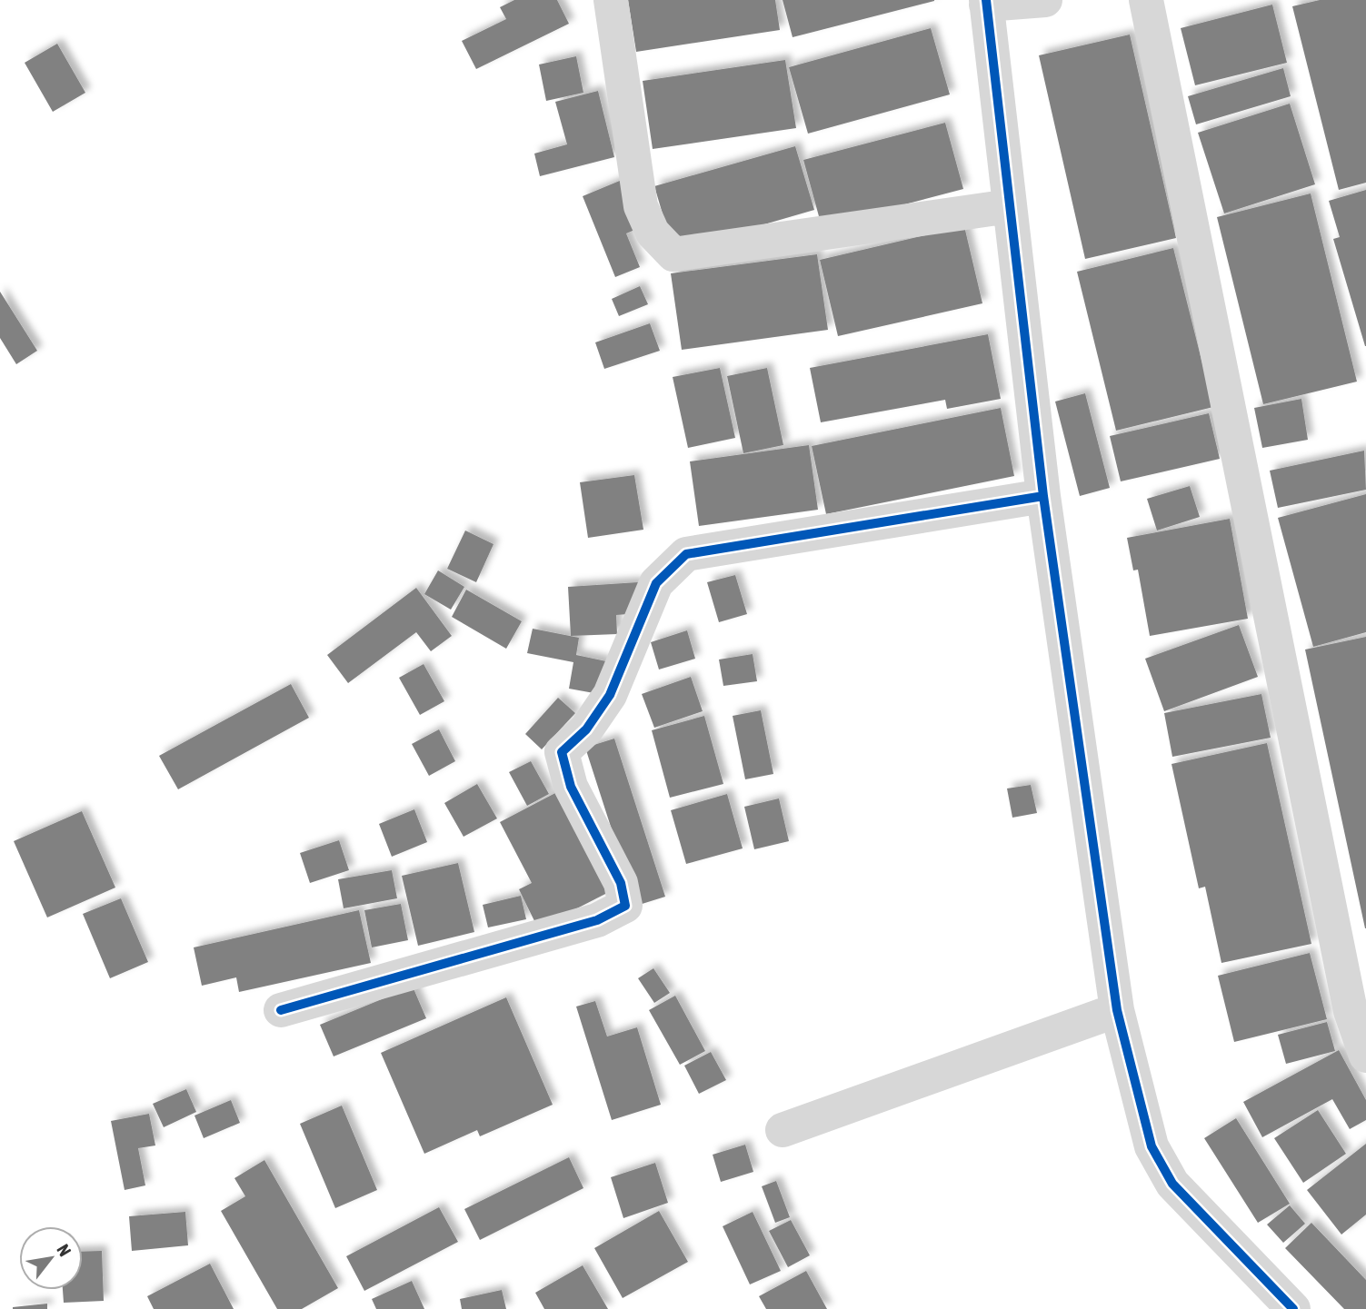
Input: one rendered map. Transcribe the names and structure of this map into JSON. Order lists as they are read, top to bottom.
{
  "north": "top right"
}
